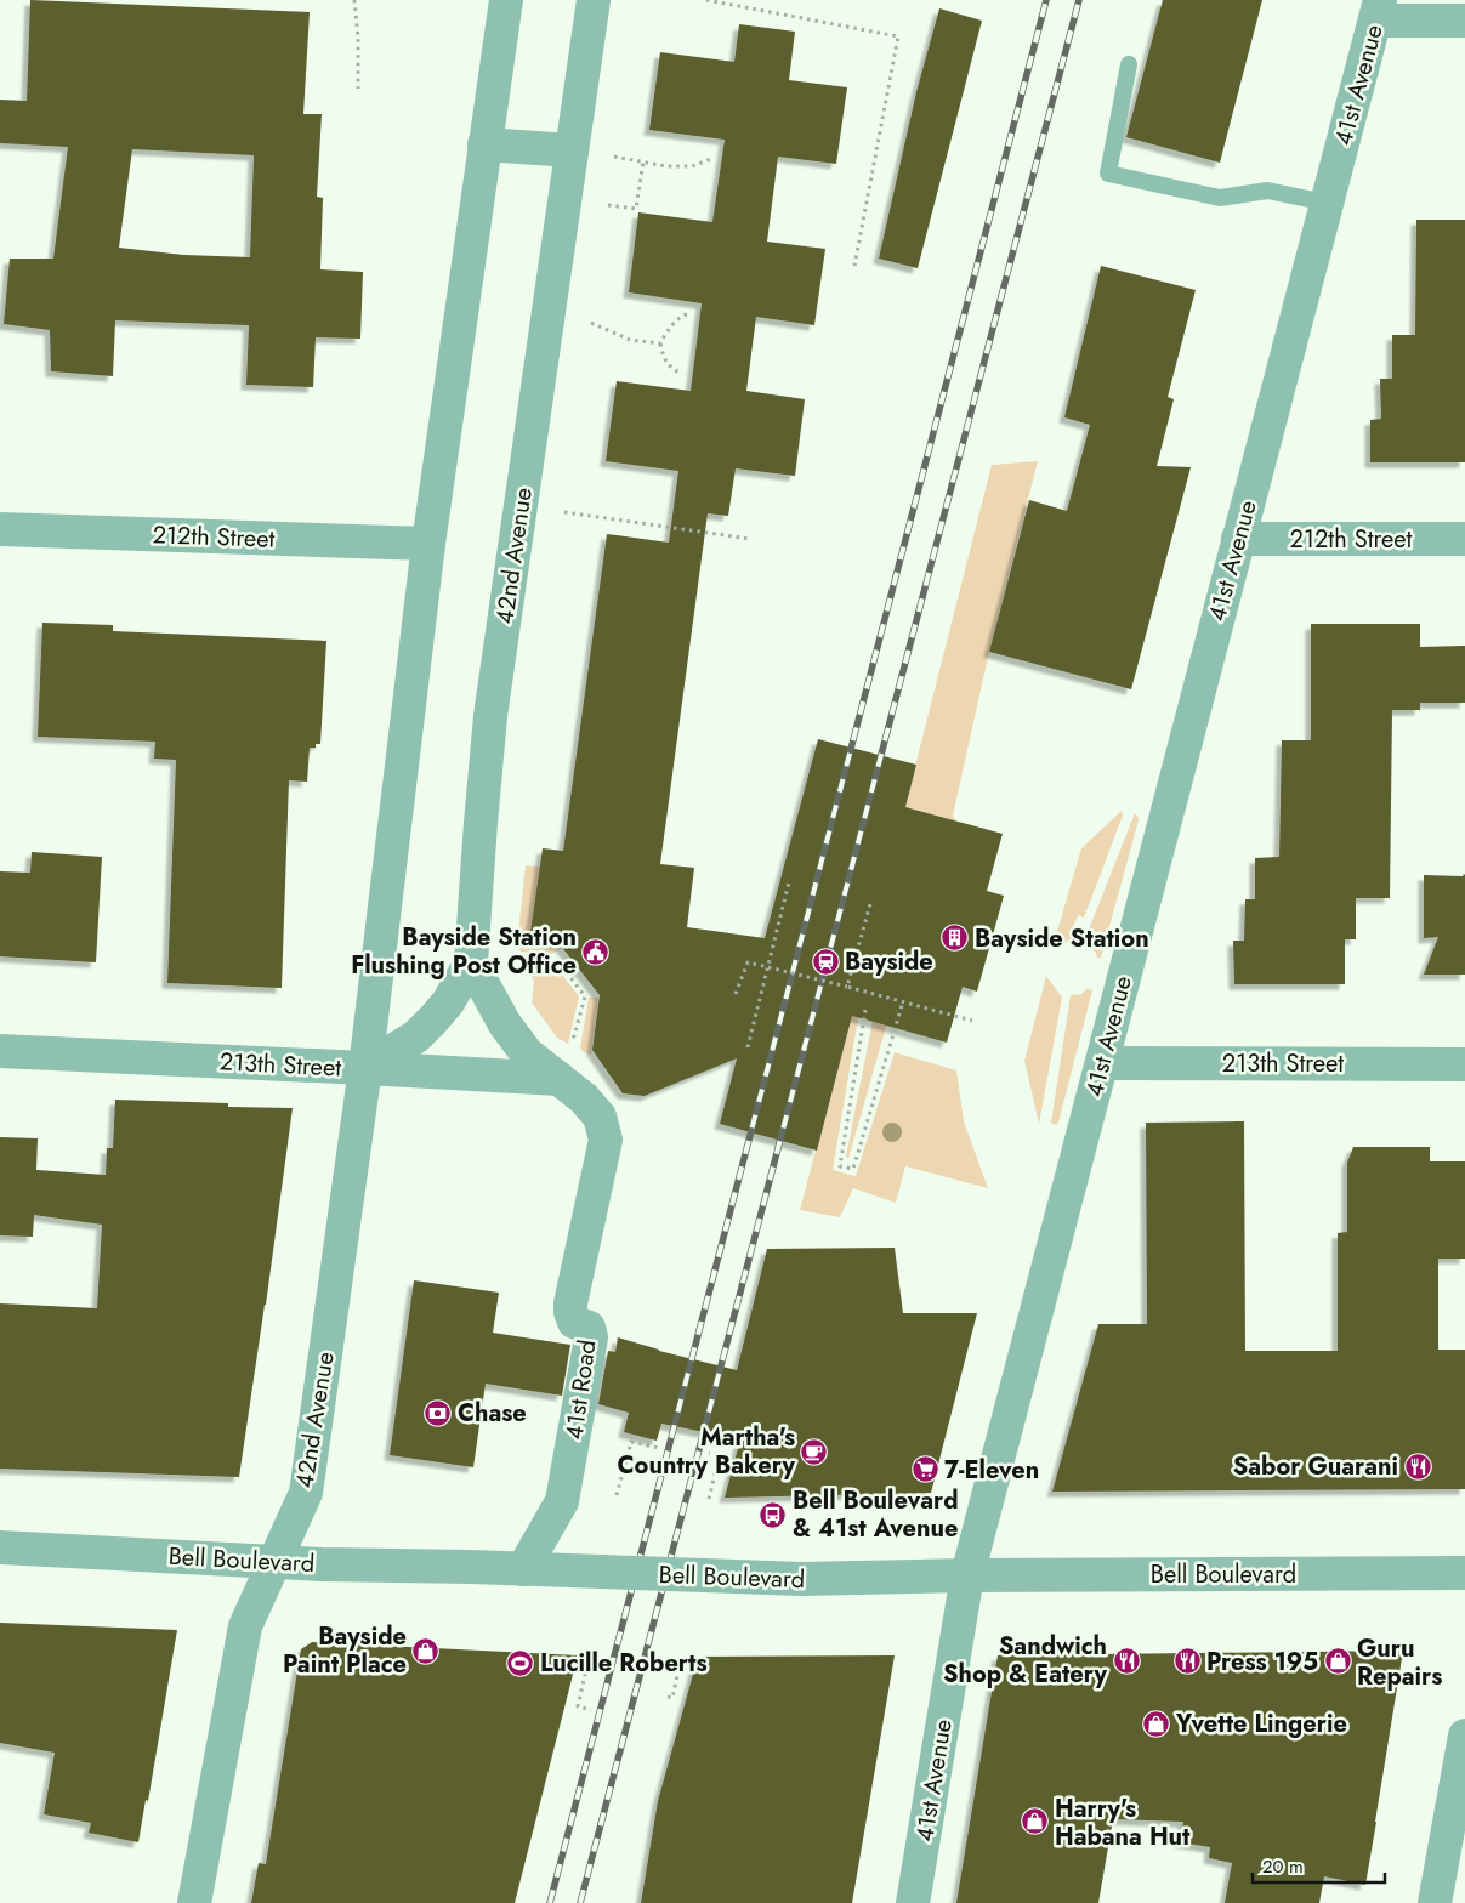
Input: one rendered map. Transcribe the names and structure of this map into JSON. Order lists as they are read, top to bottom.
{
  "streets": {
    "street": [
      "41st Avenue",
      "212th Street",
      "42nd Avenue",
      "213th Street",
      "41st Road",
      "Bell Boulevard"
    ]
  },
  "crossings": [
    ["41st Avenue", "212th Street"],
    ["41st Avenue", "213th Street"],
    ["41st Avenue", "Bell Boulevard"],
    ["212th Street", "42nd Avenue"],
    ["42nd Avenue", "213th Street"],
    ["42nd Avenue", "Bell Boulevard"],
    ["213th Street", "41st Road"],
    ["41st Road", "Bell Boulevard"]
  ],
  "places": {
    "building": ["Bayside Station"],
    "public building": ["Bayside Station Flushing Post Office"],
    "station": ["Bayside"],
    "bank": ["Chase"],
    "cafe": ["Martha's Country Bakery"],
    "restaurant": ["Sabor Guarani", "Sandwich Shop & Eatery", "Press 195"],
    "supermarket": ["7-Eleven"],
    "bus stop": ["Bell Boulevard & 41st Avenue"],
    "shop": [
      "Bayside Paint Place",
      "Guru Repairs",
      "Yvette Lingerie",
      "Harry's Habana Hut"
    ],
    "sports": ["Lucille Roberts"]
  },
  "scale_bar": "20 m"
}
